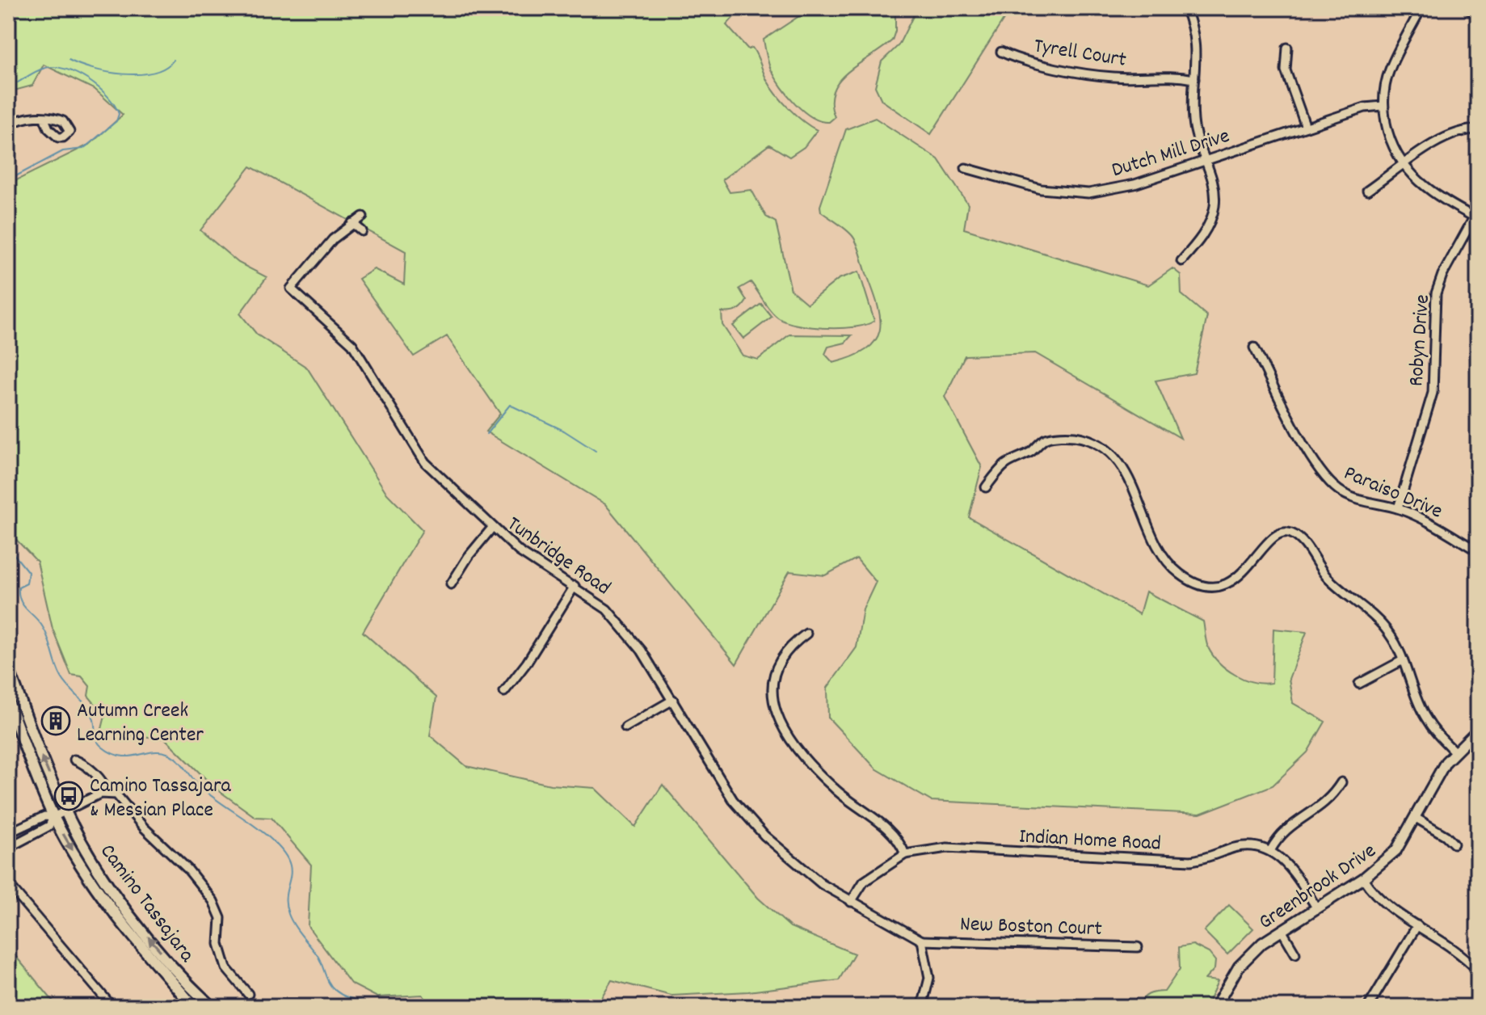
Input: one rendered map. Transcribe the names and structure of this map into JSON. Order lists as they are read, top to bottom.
{
  "streets": {
    "main road": ["Camino Tassajara"],
    "street": [
      "Tyrell Court",
      "Dutch Mill Drive",
      "Robyn Drive",
      "Paraiso Drive",
      "Tunbridge Road",
      "Indian Home Road",
      "Greenbrook Drive",
      "New Boston Court"
    ]
  },
  "crossings": [
    ["Robyn Drive", "Paraiso Drive"],
    ["Tunbridge Road", "Indian Home Road"],
    ["Tunbridge Road", "New Boston Court"]
  ],
  "places": {
    "building": ["Autumn Creek Learning Center"],
    "bus stop": ["Camino Tassajara & Messian Place"]
  }
}
